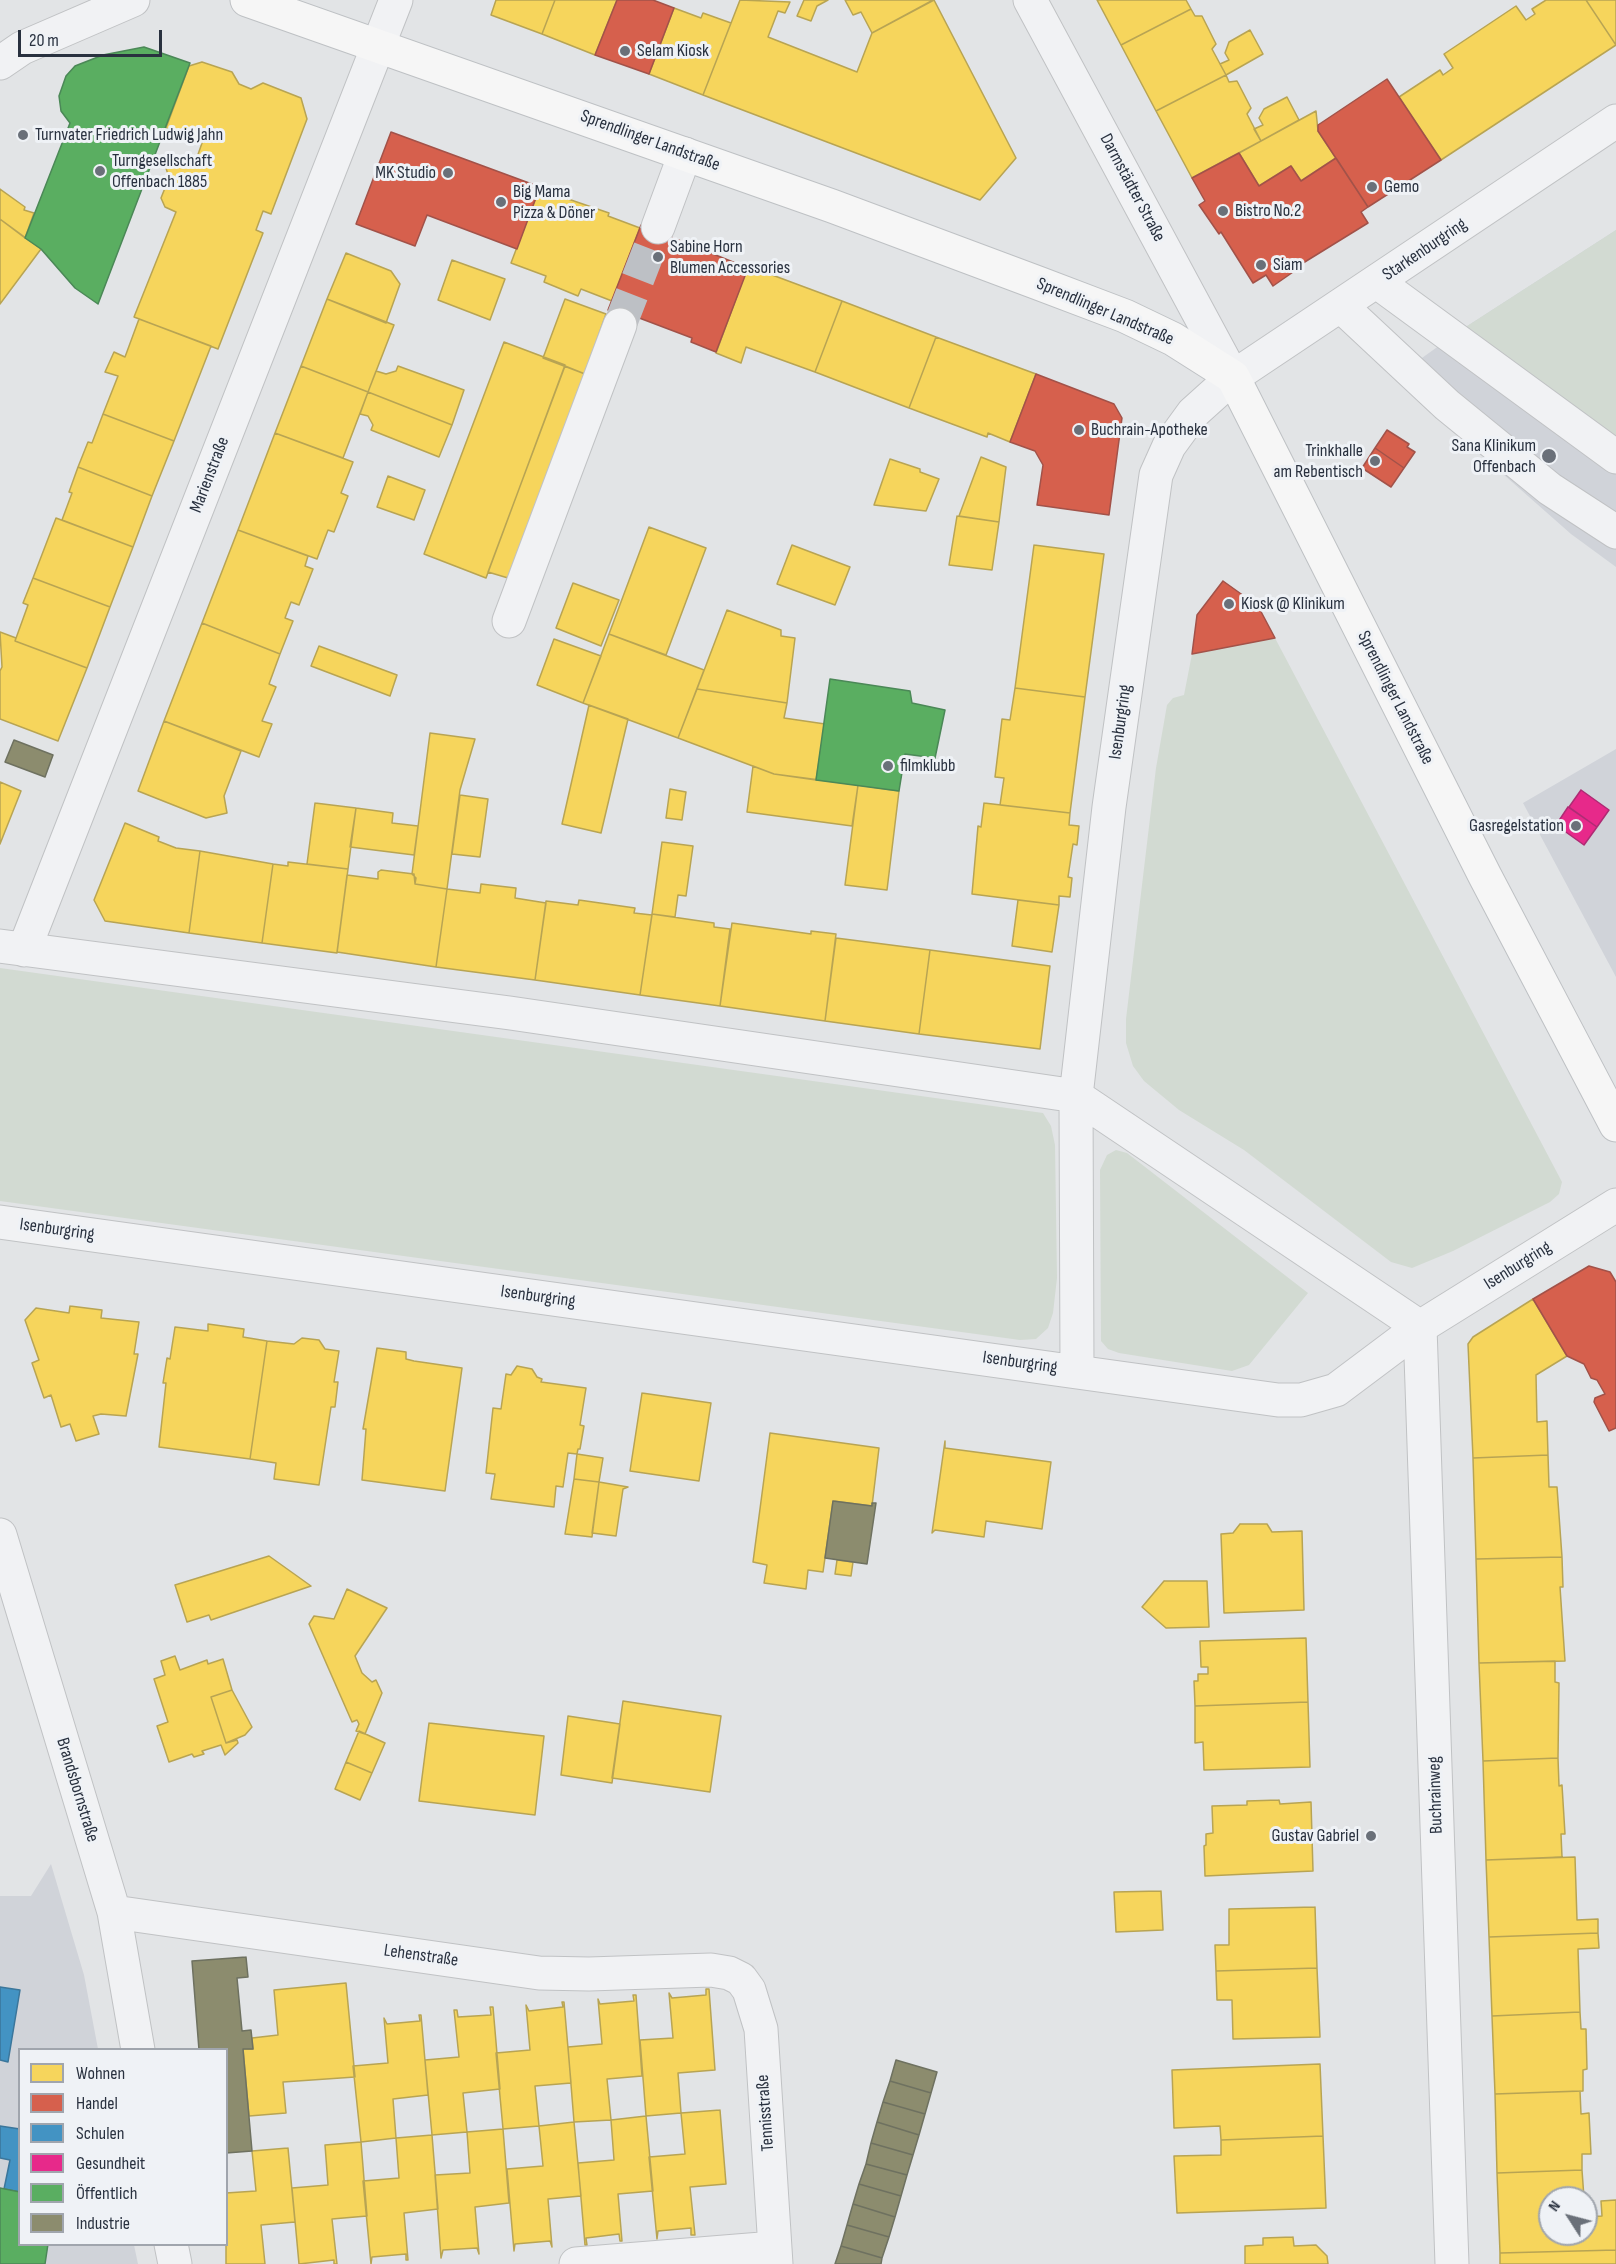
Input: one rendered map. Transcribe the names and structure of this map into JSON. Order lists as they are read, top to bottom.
{
  "streets": {
    "main road": ["Sprendlinger Landstraße"],
    "street": [
      "Darmstädter Straße",
      "Starkenburgring",
      "Marienstraße",
      "Isenburgring",
      "Brandsbornstraße",
      "Buchrainweg",
      "Lehenstraße",
      "Tennisstraße"
    ]
  },
  "crossings": [
    ["Sprendlinger Landstraße", "Darmstädter Straße"],
    ["Sprendlinger Landstraße", "Starkenburgring"],
    ["Sprendlinger Landstraße", "Marienstraße"],
    ["Sprendlinger Landstraße", "Isenburgring"],
    ["Darmstädter Straße", "Starkenburgring"],
    ["Darmstädter Straße", "Isenburgring"],
    ["Starkenburgring", "Isenburgring"],
    ["Isenburgring", "Buchrainweg"],
    ["Brandsbornstraße", "Lehenstraße"],
    ["Lehenstraße", "Tennisstraße"]
  ],
  "places": [
    "Selam Kiosk",
    "Turnvater Friedrich Ludwig Jahn",
    "Turngesellschaft Offenbach 1885",
    "MK Studio",
    "Gemo",
    "Big Mama Pizza & Döner",
    "Bistro No.2",
    "Sabine Horn Blumen Accessories",
    "Siam",
    "Buchrain-Apotheke",
    "Sana Klinikum Offenbach",
    "Trinkhalle am Rebentisch",
    "Kiosk @ Klinikum",
    "filmklubb",
    "Gasregelstation",
    "Gustav Gabriel"
  ],
  "legend": [
    "Wohnen",
    "Handel",
    "Schulen",
    "Gesundheit",
    "Öffentlich",
    "Industrie"
  ],
  "scale_bar": "20 m",
  "north": "top left"
}
